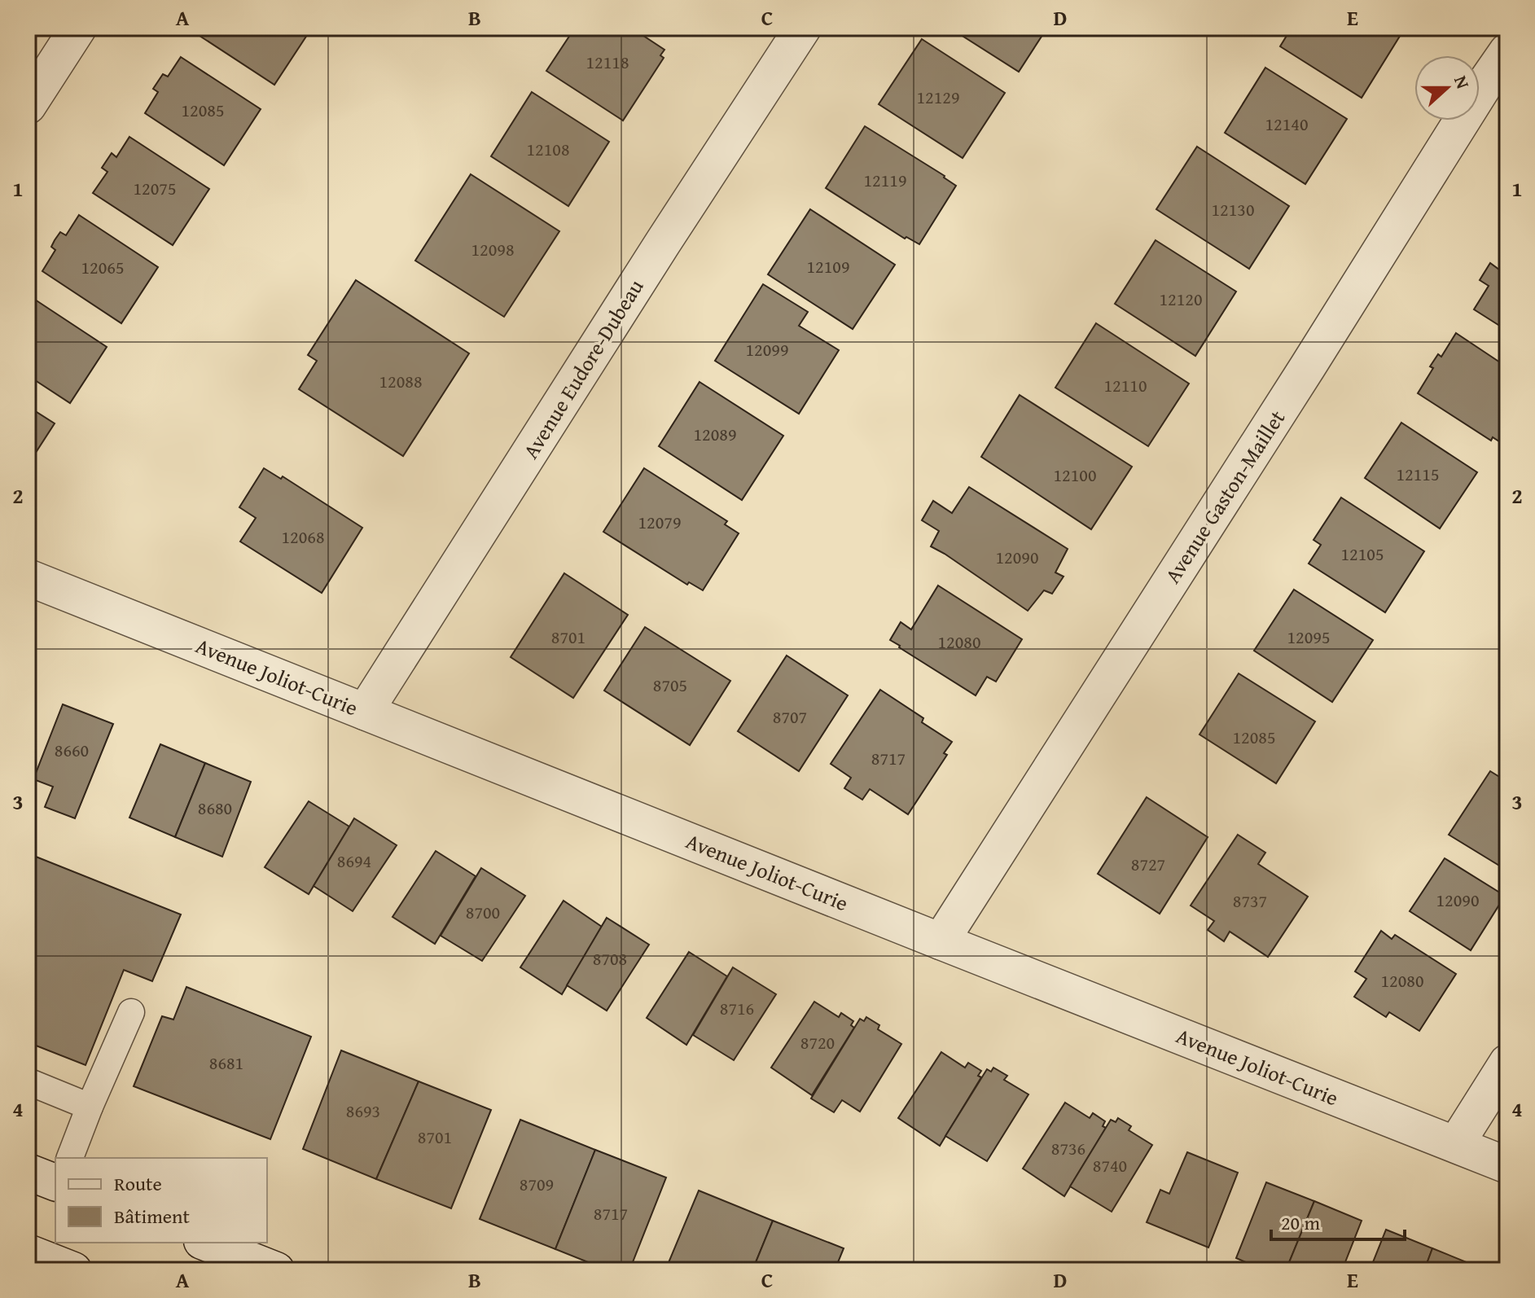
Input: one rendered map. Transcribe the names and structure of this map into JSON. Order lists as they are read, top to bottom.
{
  "streets": {
    "street": ["Avenue Eudore-Dubeau", "Avenue Gaston-Maillet", "Avenue Joliot-Curie"]
  },
  "crossings": [
    ["Avenue Eudore-Dubeau", "Avenue Joliot-Curie"],
    ["Avenue Gaston-Maillet", "Avenue Joliot-Curie"]
  ],
  "house_numbers": [
    "12118",
    "12129",
    "12085",
    "12140",
    "12108",
    "12119",
    "12075",
    "12130",
    "12098",
    "12109",
    "12065",
    "12120",
    "12099",
    "12088",
    "12110",
    "12089",
    "12115",
    "12100",
    "12079",
    "12068",
    "12105",
    "12090",
    "8701",
    "12095",
    "12080",
    "8705",
    "8707",
    "12085",
    "8660",
    "8717",
    "8680",
    "8694",
    "8727",
    "12090",
    "8737",
    "8700",
    "8708",
    "12080",
    "8716",
    "8720",
    "8681",
    "8693",
    "8701",
    "8736",
    "8740",
    "8709",
    "8717"
  ],
  "legend": ["Route", "Bâtiment"],
  "scale_bar": "20 m",
  "north": "right",
  "grid": {
    "columns": [
      "A",
      "B",
      "C",
      "D",
      "E"
    ],
    "rows": [
      "1",
      "2",
      "3",
      "4"
    ]
  }
}
